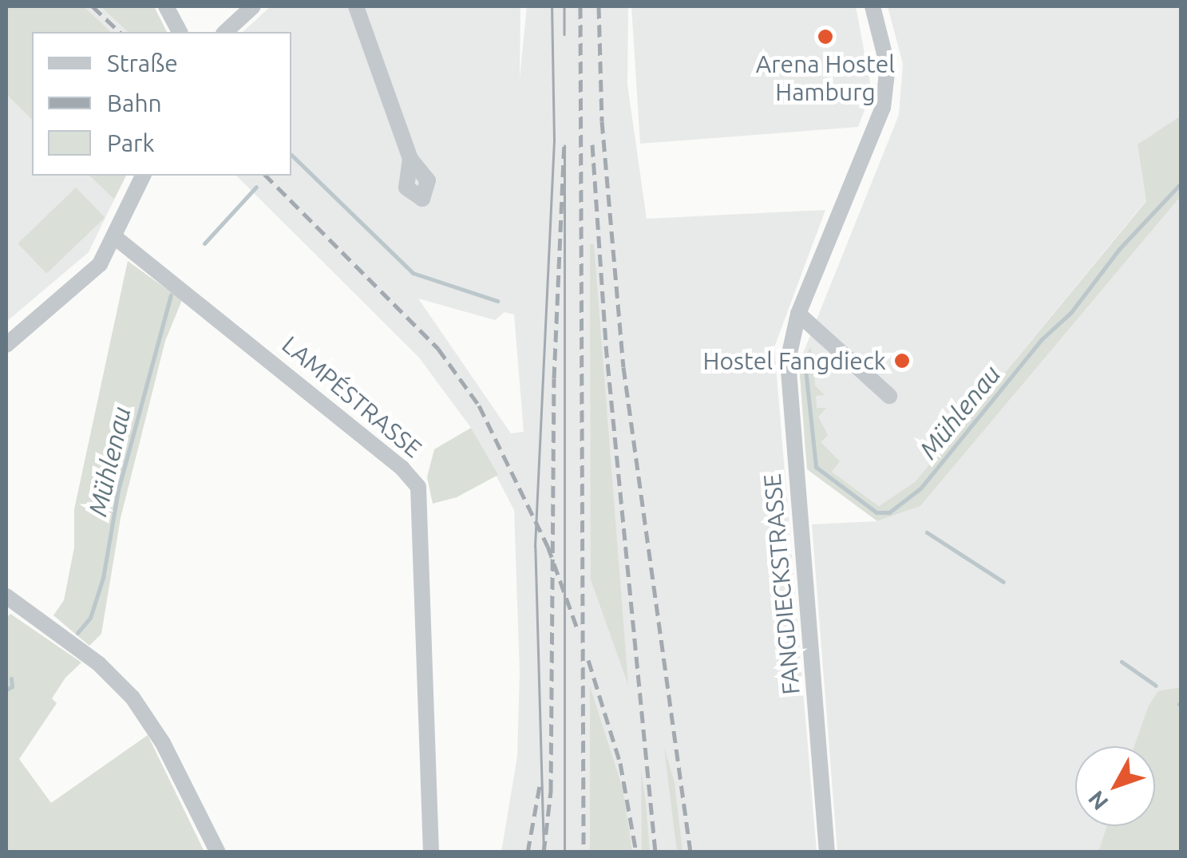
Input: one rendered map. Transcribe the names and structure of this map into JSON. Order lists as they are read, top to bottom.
{
  "streets": {
    "street": ["LAMPÉSTRASSE", "FANGDIECKSTRASSE"]
  },
  "water": ["Mühlenau"],
  "places": ["Arena Hostel Hamburg", "Hostel Fangdieck"],
  "legend": ["Straße", "Bahn", "Park"],
  "north": "bottom left"
}
